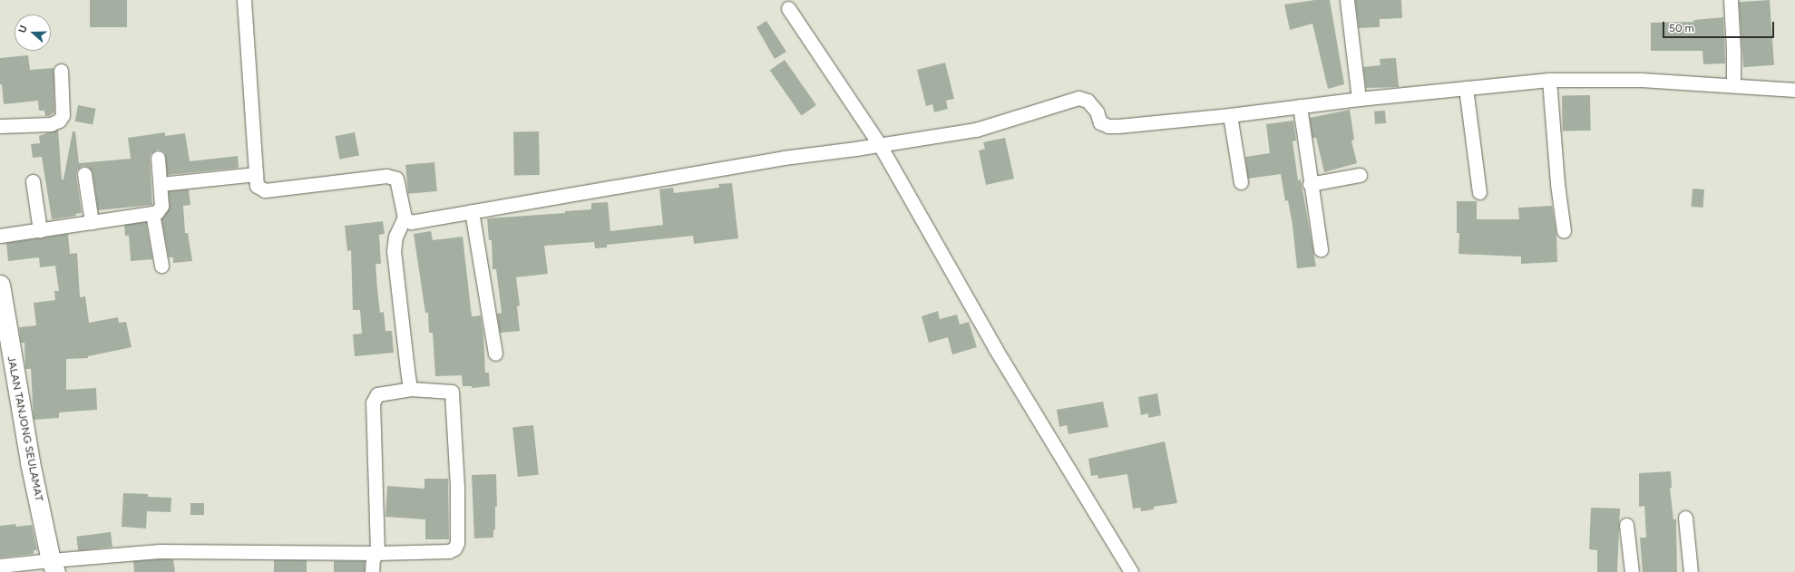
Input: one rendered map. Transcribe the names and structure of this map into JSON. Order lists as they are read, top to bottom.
{
  "streets": {
    "street": ["JALAN TANJONG SEULAMAT"]
  },
  "scale_bar": "50 m",
  "north": "left"
}
